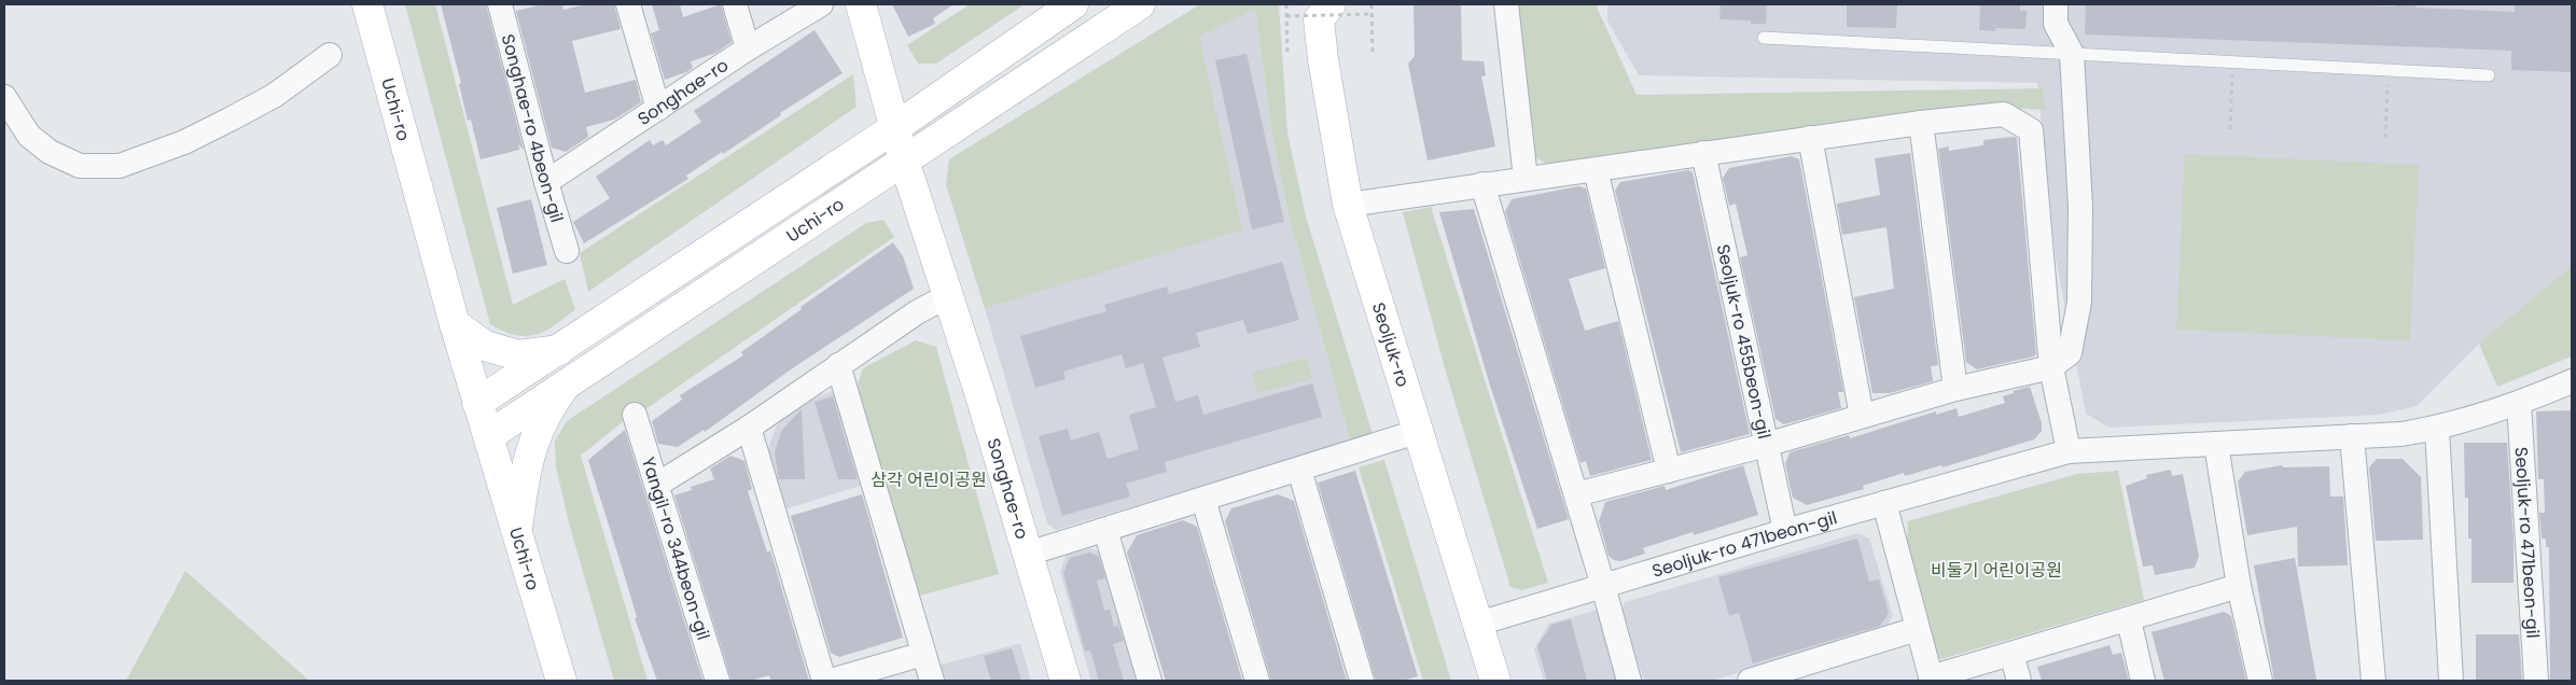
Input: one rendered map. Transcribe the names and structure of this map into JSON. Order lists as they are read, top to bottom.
{
  "streets": {
    "street": [
      "Songhae-ro",
      "Uchi-ro",
      "Songhae-ro 4beon-gil",
      "Seoljuk-ro 455beon-gil",
      "Seoljuk-ro",
      "Seoljuk-ro 471beon-gil",
      "Yangil-ro 344beon-gil"
    ]
  },
  "crossings": [
    ["Songhae-ro", "Uchi-ro"],
    ["Songhae-ro", "Songhae-ro 4beon-gil"],
    ["Seoljuk-ro 455beon-gil", "Seoljuk-ro 471beon-gil"],
    ["Seoljuk-ro", "Seoljuk-ro 471beon-gil"]
  ],
  "parks": ["삼각 어린이공원", "비둘기 어린이공원"]
}
